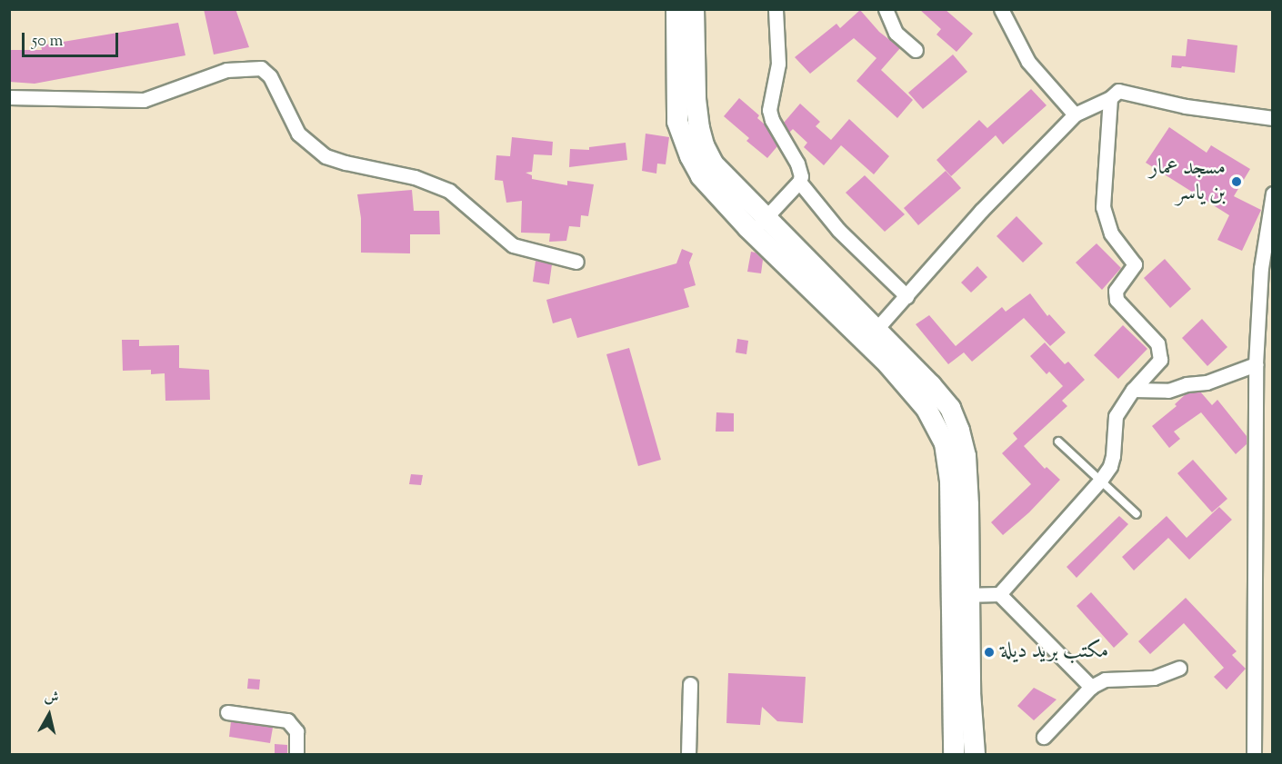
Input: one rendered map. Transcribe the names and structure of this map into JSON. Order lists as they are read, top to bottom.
{
  "places": ["مسجد عمار بن ياسر", "مكتب بريد ديلة"],
  "scale_bar": "50 m",
  "north": "top"
}
